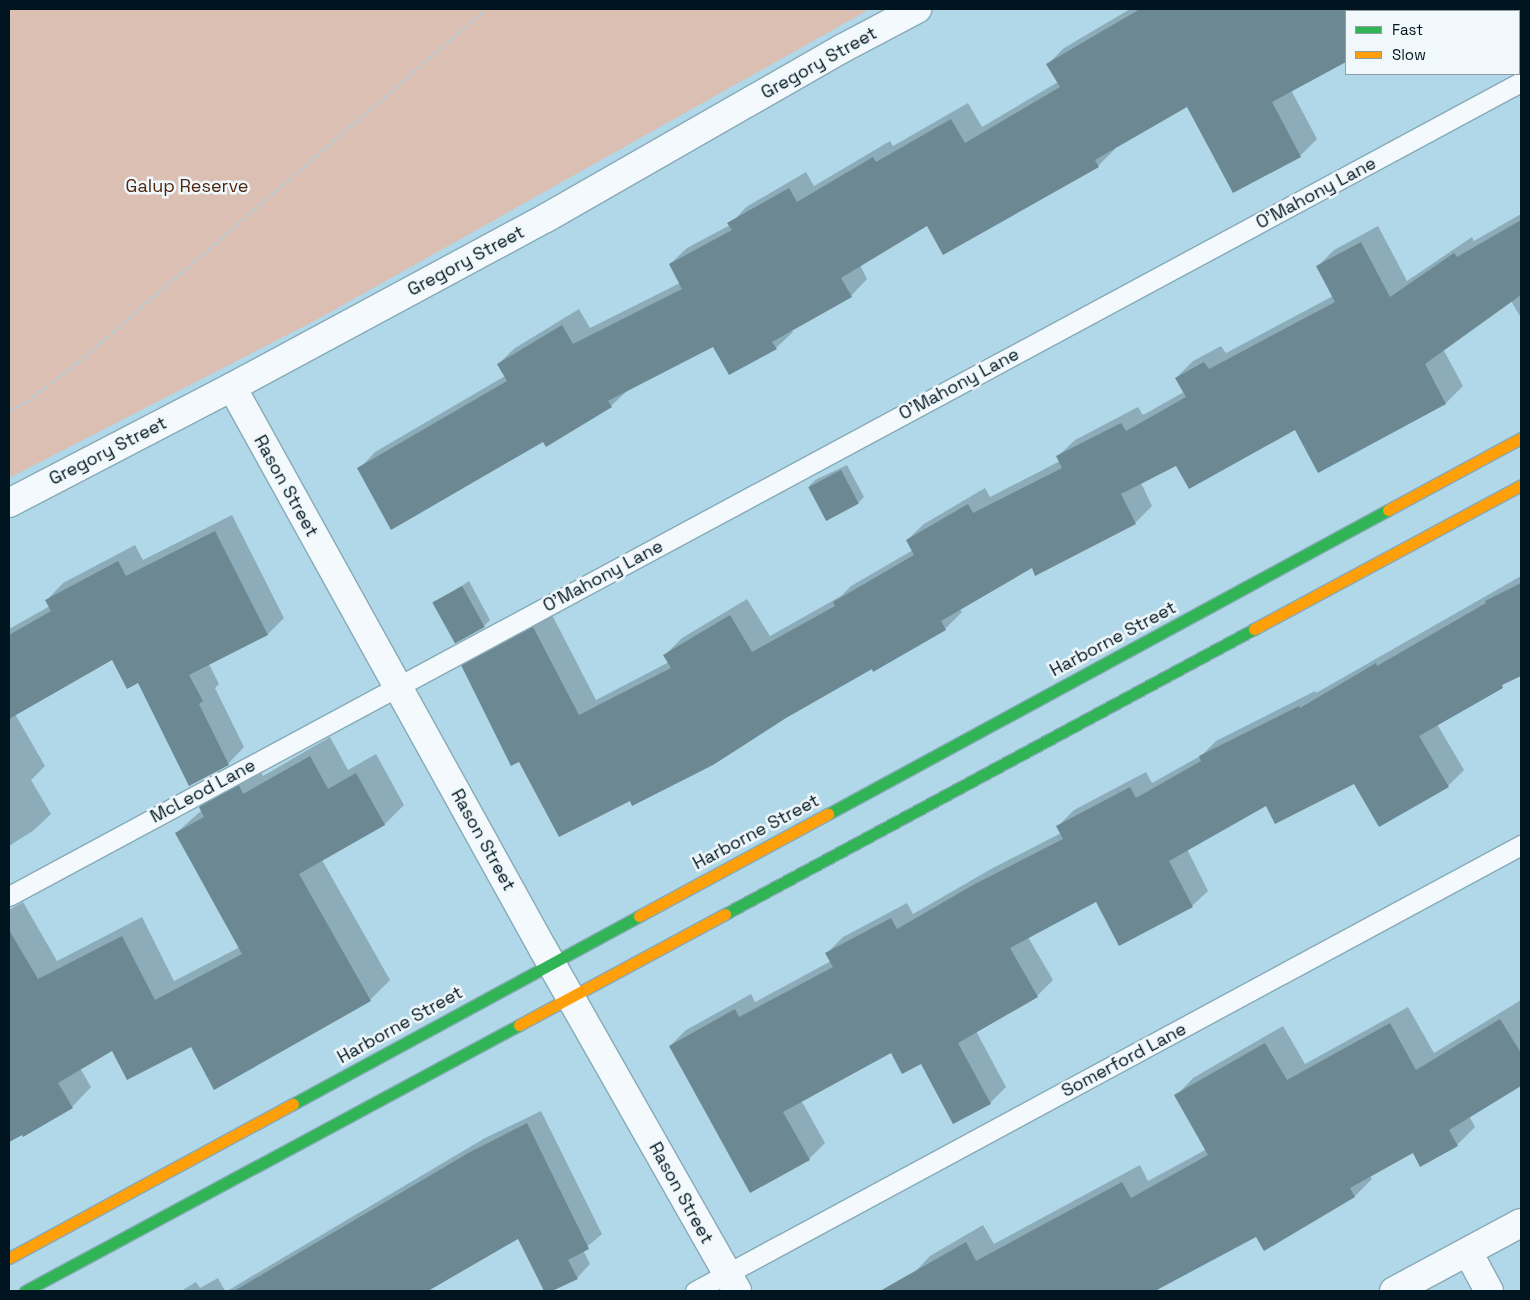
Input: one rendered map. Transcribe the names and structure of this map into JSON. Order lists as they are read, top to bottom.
{
  "streets": {
    "main road": ["Harborne Street"],
    "street": ["Gregory Street", "Rason Street"],
    "lane": ["O'Mahony Lane", "McLeod Lane", "Somerford Lane"]
  },
  "crossings": [
    ["Gregory Street", "Rason Street"],
    ["O'Mahony Lane", "Rason Street"],
    ["O'Mahony Lane", "McLeod Lane"],
    ["Rason Street", "Harborne Street"],
    ["Rason Street", "McLeod Lane"],
    ["Rason Street", "Somerford Lane"]
  ],
  "parks": ["Galup Reserve"],
  "legend": ["Fast", "Slow"]
}
